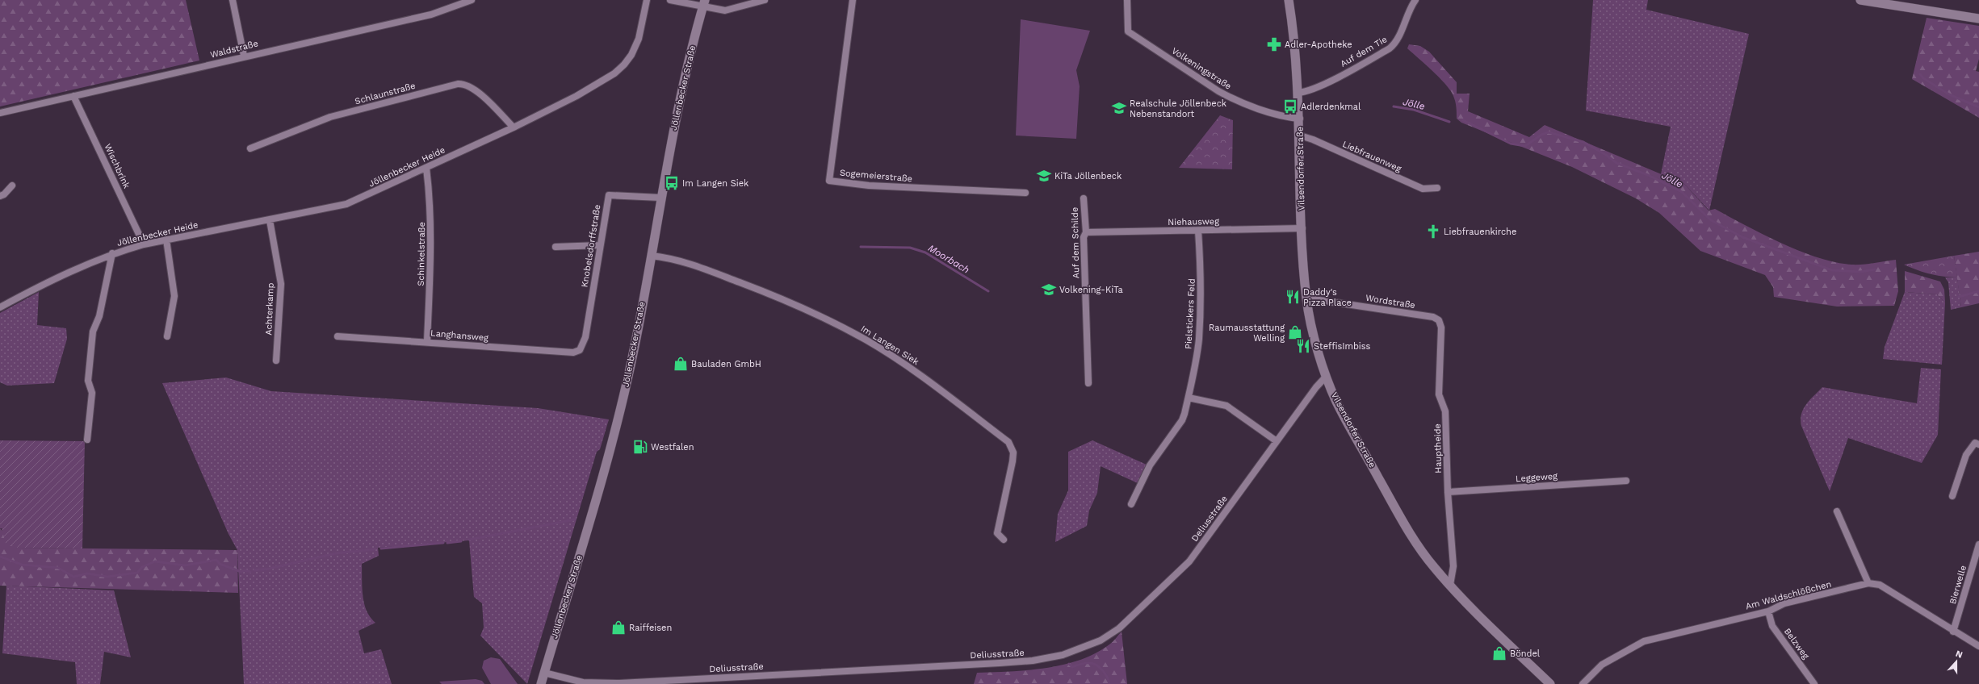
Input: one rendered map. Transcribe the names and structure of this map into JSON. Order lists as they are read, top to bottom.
{
  "streets": {
    "main road": ["Jöllenbecker Straße", "Vilsendorfer Straße"],
    "street": [
      "Waldstraße",
      "Auf dem Tie",
      "Volkeningstraße",
      "Schlaunstraße",
      "Liebfrauenweg",
      "Wischbrink",
      "Jöllenbecker Heide",
      "Sogemeierstraße",
      "Niehausweg",
      "Auf dem Schilde",
      "Knobelsdorffstraße",
      "Schinkelstraße",
      "Wordstraße",
      "Achterkamp",
      "Pielstickers Feld",
      "Langhansweg",
      "Im Langen Siek",
      "Hauptheide",
      "Leggeweg",
      "Deliusstraße",
      "Bierwelle",
      "Am Waldschlößchen",
      "Belzweg"
    ]
  },
  "crossings": [
    ["Waldstraße", "Wischbrink"],
    ["Auf dem Tie", "Vilsendorfer Straße"],
    ["Volkeningstraße", "Vilsendorfer Straße"],
    ["Jöllenbecker Straße", "Knobelsdorffstraße"],
    ["Jöllenbecker Straße", "Im Langen Siek"],
    ["Jöllenbecker Straße", "Deliusstraße"],
    ["Schlaunstraße", "Jöllenbecker Heide"],
    ["Liebfrauenweg", "Vilsendorfer Straße"],
    ["Wischbrink", "Jöllenbecker Heide"],
    ["Jöllenbecker Heide", "Schinkelstraße"],
    ["Jöllenbecker Heide", "Achterkamp"],
    ["Vilsendorfer Straße", "Niehausweg"],
    ["Vilsendorfer Straße", "Wordstraße"],
    ["Vilsendorfer Straße", "Hauptheide"],
    ["Vilsendorfer Straße", "Deliusstraße"],
    ["Niehausweg", "Auf dem Schilde"],
    ["Niehausweg", "Pielstickers Feld"],
    ["Knobelsdorffstraße", "Langhansweg"],
    ["Schinkelstraße", "Langhansweg"],
    ["Wordstraße", "Hauptheide"],
    ["Hauptheide", "Leggeweg"],
    ["Bierwelle", "Am Waldschlößchen"],
    ["Am Waldschlößchen", "Belzweg"]
  ],
  "water": ["Jölle", "Moorbach"],
  "places": {
    "pharmacy": ["Adler-Apotheke"],
    "bus stop": ["Adlerdenkmal", "Im Langen Siek"],
    "school or university": ["Realschule Jöllenbeck Nebenstandort", "KiTa Jöllenbeck", "Volkening-KiTa"],
    "church": ["Liebfrauenkirche"],
    "restaurant": ["Daddy's Pizza Place", "SteffisImbiss"],
    "shop": [
      "Raumausstattung Welling",
      "Bauladen GmbH",
      "Raiffeisen",
      "Böndel"
    ],
    "fuel station": ["Westfalen"]
  },
  "north": "top"
}
